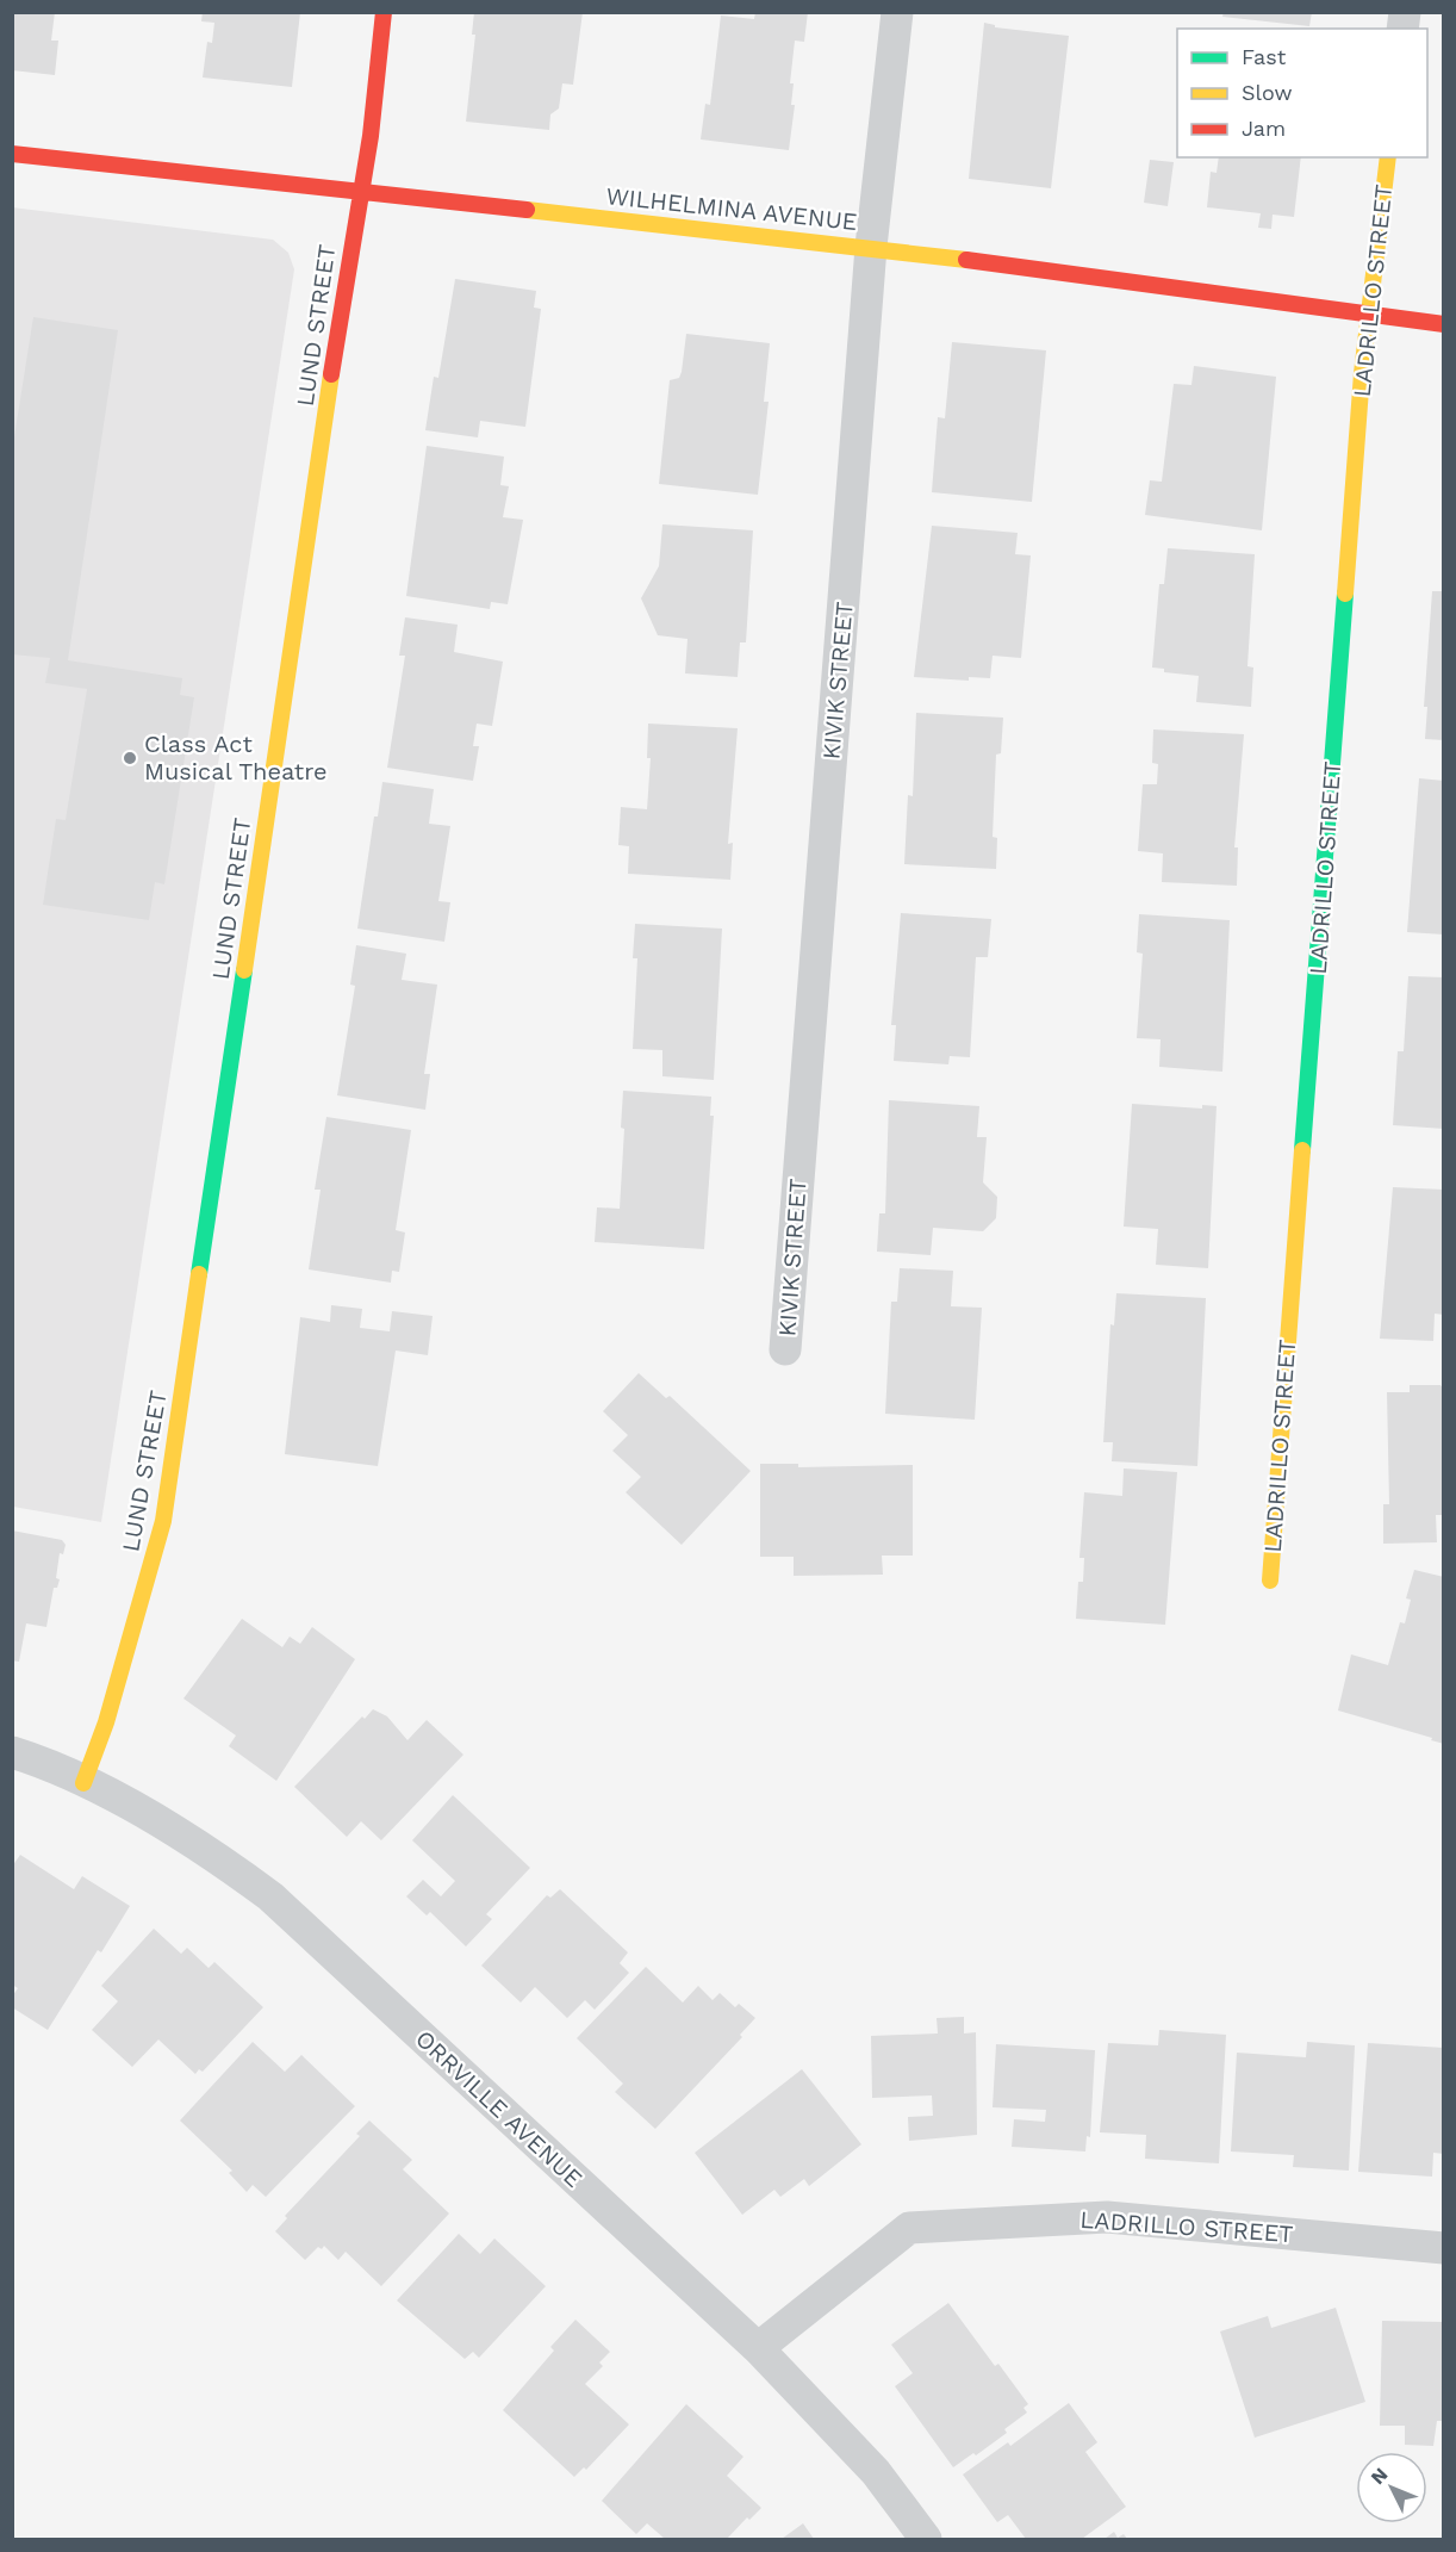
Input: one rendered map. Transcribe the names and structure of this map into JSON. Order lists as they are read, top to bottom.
{
  "streets": {
    "street": [
      "WILHELMINA AVENUE",
      "LADRILLO STREET",
      "LUND STREET",
      "KIVIK STREET",
      "ORRVILLE AVENUE"
    ]
  },
  "crossings": [
    ["WILHELMINA AVENUE", "LADRILLO STREET"],
    ["WILHELMINA AVENUE", "LUND STREET"],
    ["WILHELMINA AVENUE", "KIVIK STREET"],
    ["LADRILLO STREET", "ORRVILLE AVENUE"],
    ["LUND STREET", "ORRVILLE AVENUE"]
  ],
  "places": ["Class Act Musical Theatre"],
  "legend": ["Fast", "Slow", "Jam"],
  "north": "top left"
}
